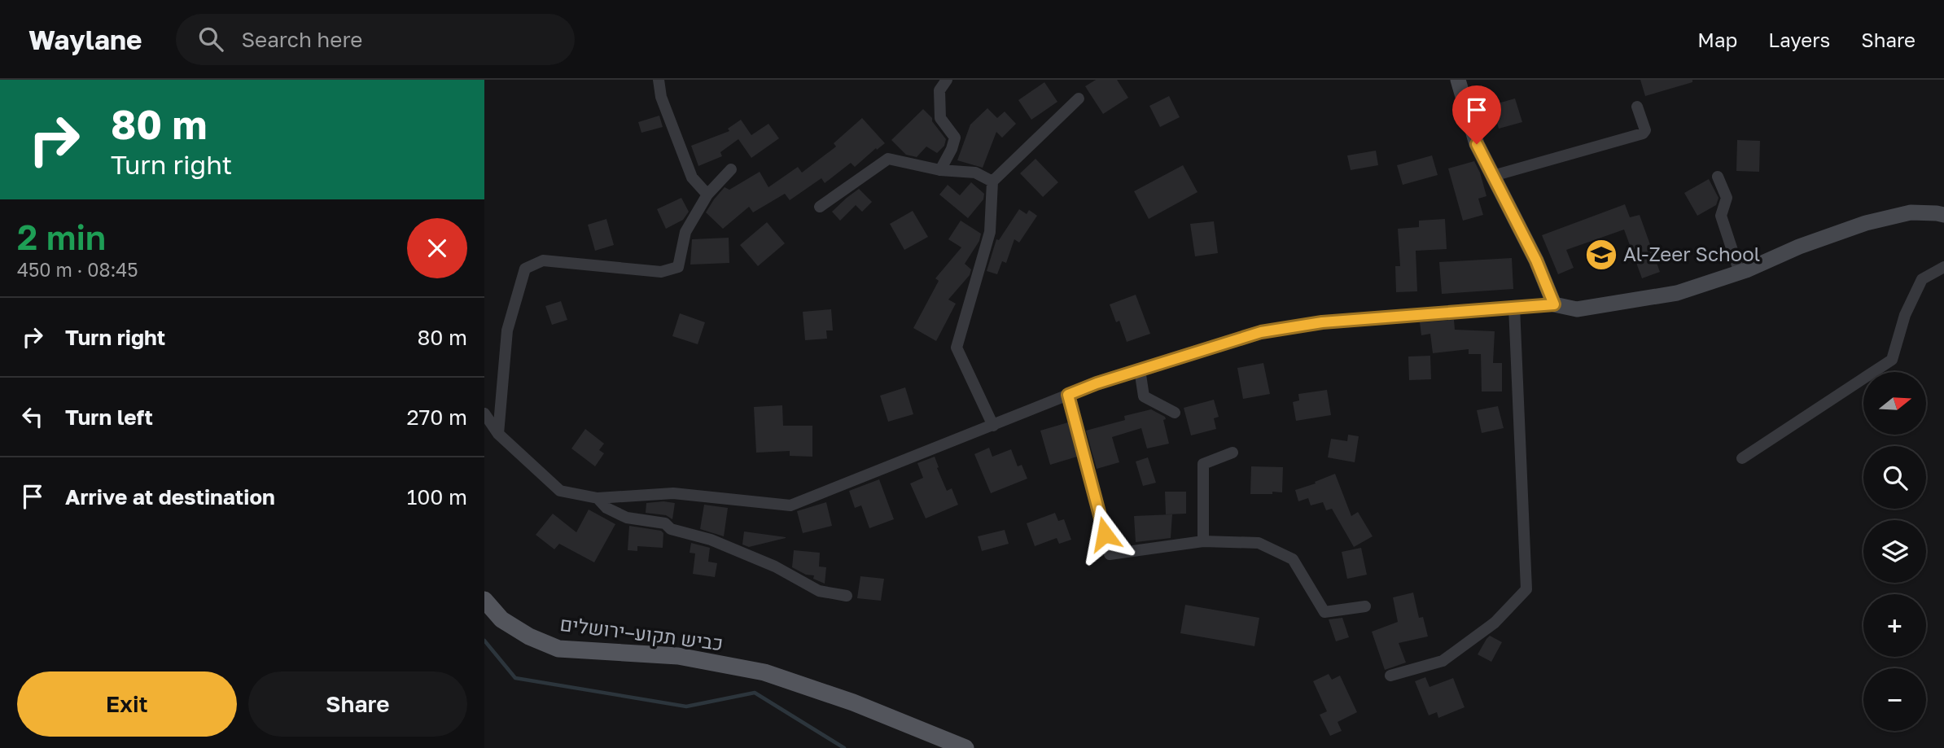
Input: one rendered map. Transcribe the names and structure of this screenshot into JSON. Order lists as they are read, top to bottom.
{
  "streets": {
    "main road": ["כביש תקוע–ירושלים"]
  },
  "places": {
    "school or university": ["Al-Zeer School"]
  },
  "north": "right",
  "page": {
    "header": "Waylane",
    "search": "Search here",
    "nav": ["Map", "Layers", "Share"],
    "turn": ["80 m", "Turn right"],
    "heading": ["2 min", "450 m · 08:45"],
    "list": [
      {
        "name": "Turn right",
        "value": "80 m"
      },
      {
        "name": "Turn left",
        "value": "270 m"
      },
      {
        "name": "Arrive at destination",
        "value": "100 m"
      }
    ],
    "map_buttons": ["+", "−"],
    "buttons": ["Exit", "Share"]
  }
}
